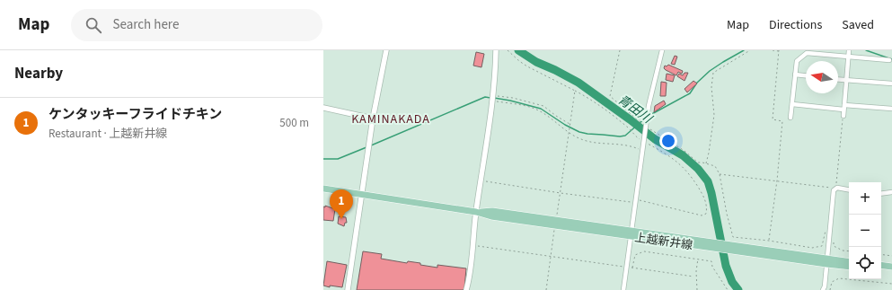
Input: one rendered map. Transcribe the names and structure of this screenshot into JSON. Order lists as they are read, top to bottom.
{
  "streets": {
    "main road": ["上越新井線"]
  },
  "districts": ["KAMINAKADA"],
  "water": ["青田川"],
  "north": "left",
  "page": {
    "header": "Map",
    "search": "Search here",
    "nav": ["Map", "Directions", "Saved"],
    "heading": "Nearby",
    "list": [
      {
        "mark": "1",
        "name": "ケンタッキーフライドチキン",
        "note": "Restaurant · 上越新井線",
        "value": "500 m"
      }
    ],
    "map_buttons": ["+", "−"],
    "pins": "1"
  }
}
